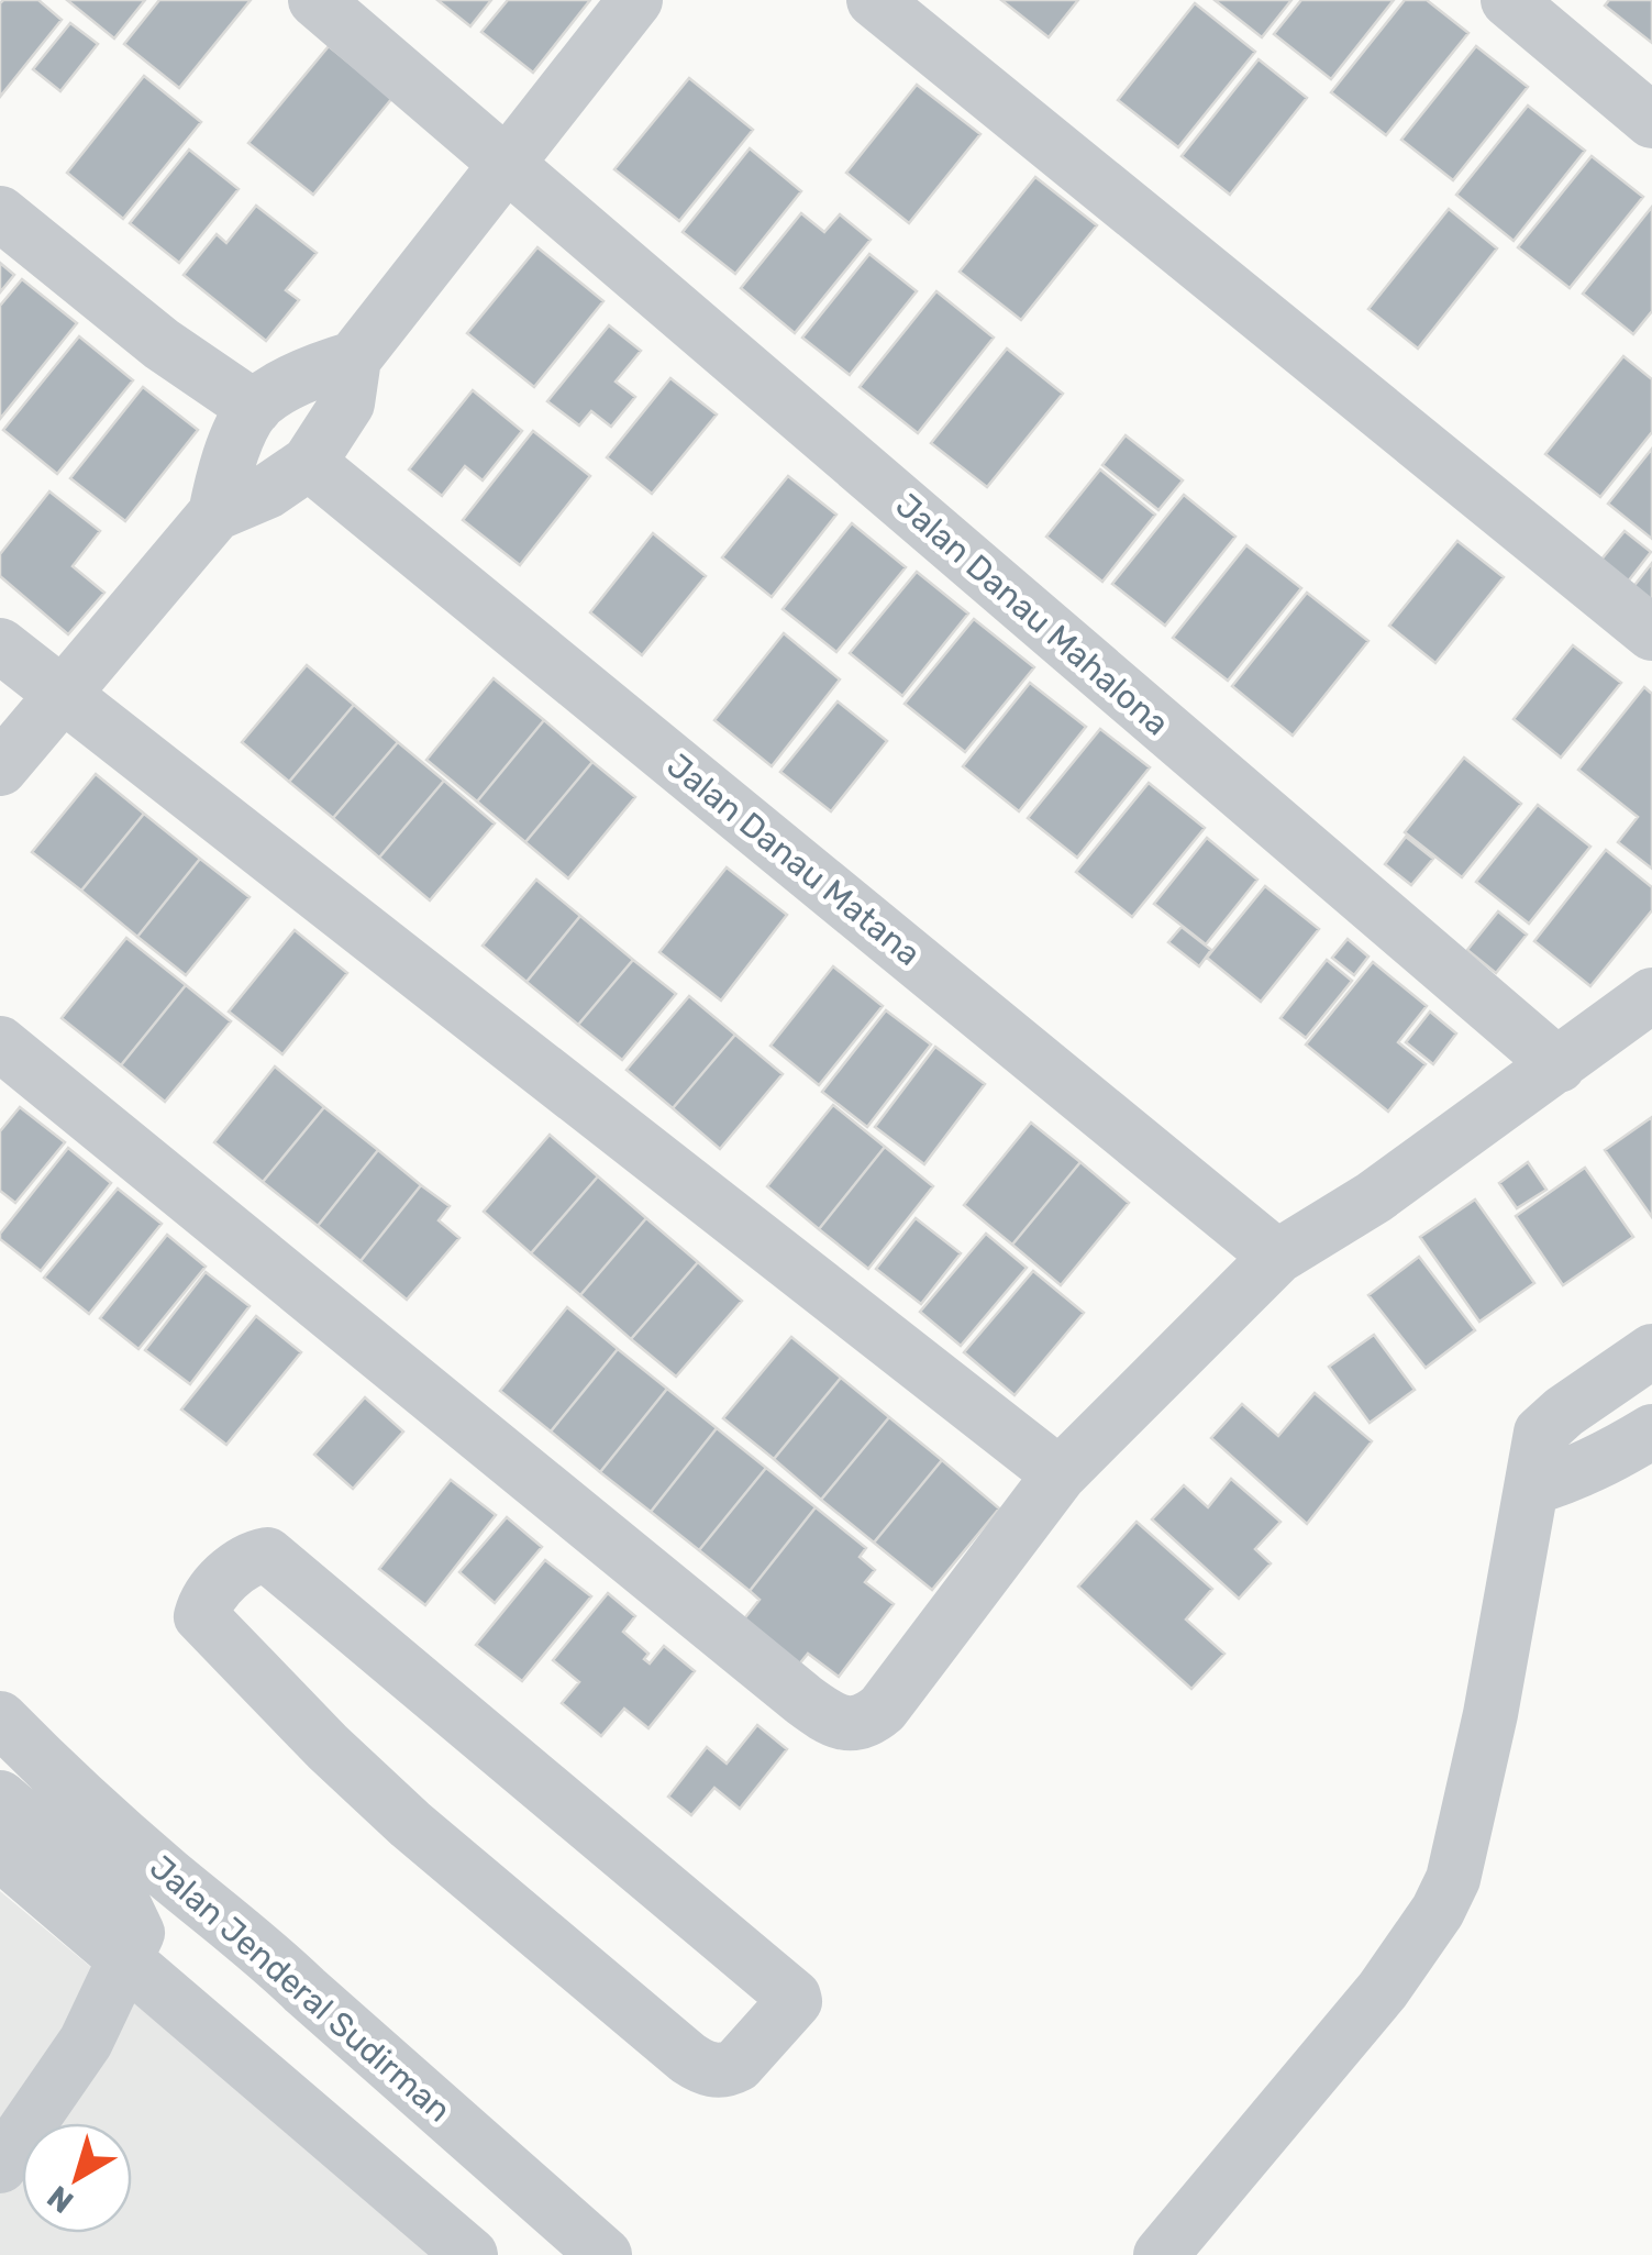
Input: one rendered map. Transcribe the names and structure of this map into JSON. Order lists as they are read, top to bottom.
{
  "streets": {
    "street": ["Jalan Danau Mahalona", "Jalan Danau Matana", "Jalan Jenderal Sudirman"]
  },
  "north": "bottom left"
}
